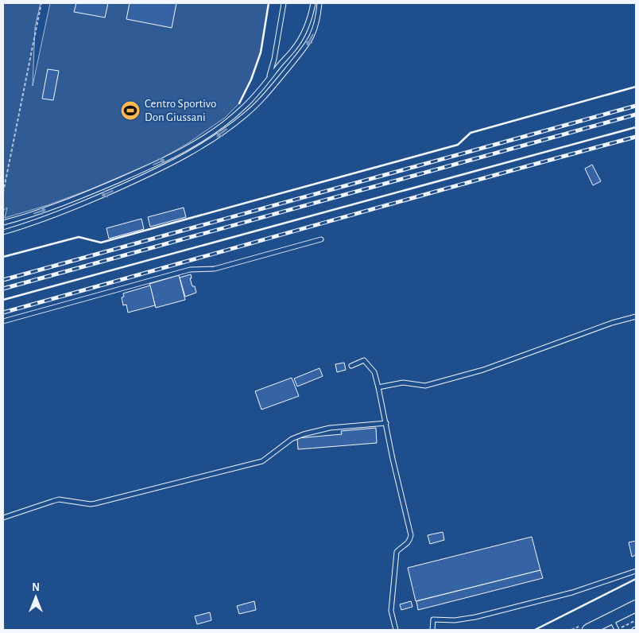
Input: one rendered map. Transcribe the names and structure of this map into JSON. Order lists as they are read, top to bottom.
{
  "places": {
    "sports": ["Centro Sportivo Don Giussani"]
  },
  "north": "top"
}
